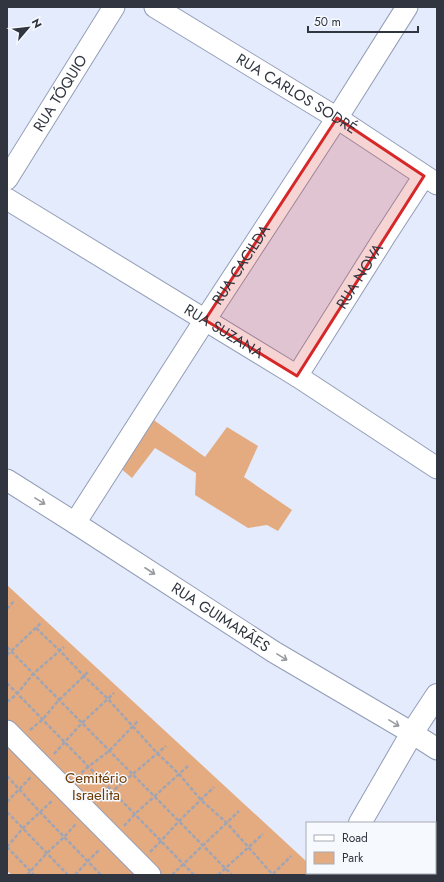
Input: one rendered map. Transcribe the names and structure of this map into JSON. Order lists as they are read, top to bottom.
{
  "streets": {
    "street": [
      "RUA TÓQUIO",
      "RUA CARLOS SODRÉ",
      "RUA CACILDA",
      "RUA NOVA",
      "RUA SUZANA",
      "RUA GUIMARÃES"
    ]
  },
  "crossings": [
    ["RUA CARLOS SODRÉ", "RUA CACILDA"],
    ["RUA CARLOS SODRÉ", "RUA NOVA"],
    ["RUA CACILDA", "RUA SUZANA"],
    ["RUA CACILDA", "RUA GUIMARÃES"],
    ["RUA NOVA", "RUA SUZANA"]
  ],
  "one_way": ["RUA GUIMARÃES"],
  "parks": ["Cemitério Israelita"],
  "legend": ["Road", "Park"],
  "scale_bar": "50 m",
  "north": "top right"
}
